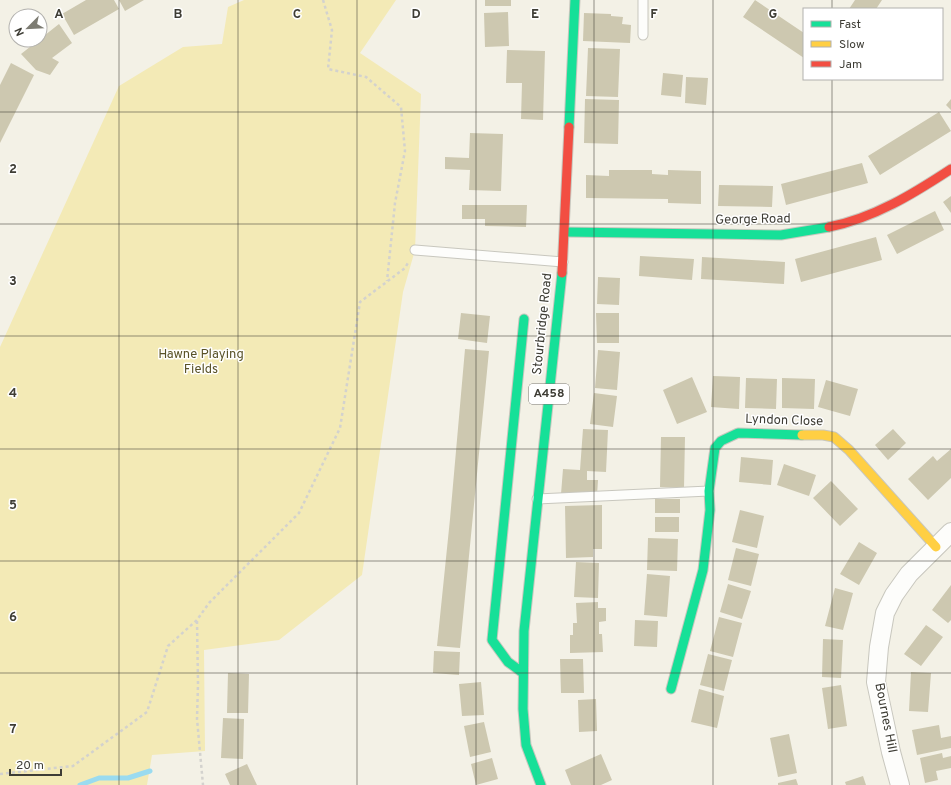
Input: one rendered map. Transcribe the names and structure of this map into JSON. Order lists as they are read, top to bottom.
{
  "streets": {
    "main road": [
      "George Road",
      "Stourbridge Road",
      "A458",
      "Lyndon Close"
    ],
    "street": ["Bournes Hill"]
  },
  "crossings": [
    ["George Road", "Stourbridge Road"],
    ["Lyndon Close", "Bournes Hill"]
  ],
  "parks": ["Hawne Playing Fields"],
  "legend": ["Fast", "Slow", "Jam"],
  "scale_bar": "20 m",
  "north": "bottom left",
  "grid": {
    "columns": [
      "A",
      "B",
      "C",
      "D",
      "E",
      "F",
      "G"
    ],
    "rows": [
      "2",
      "3",
      "4",
      "5",
      "6",
      "7"
    ]
  }
}
